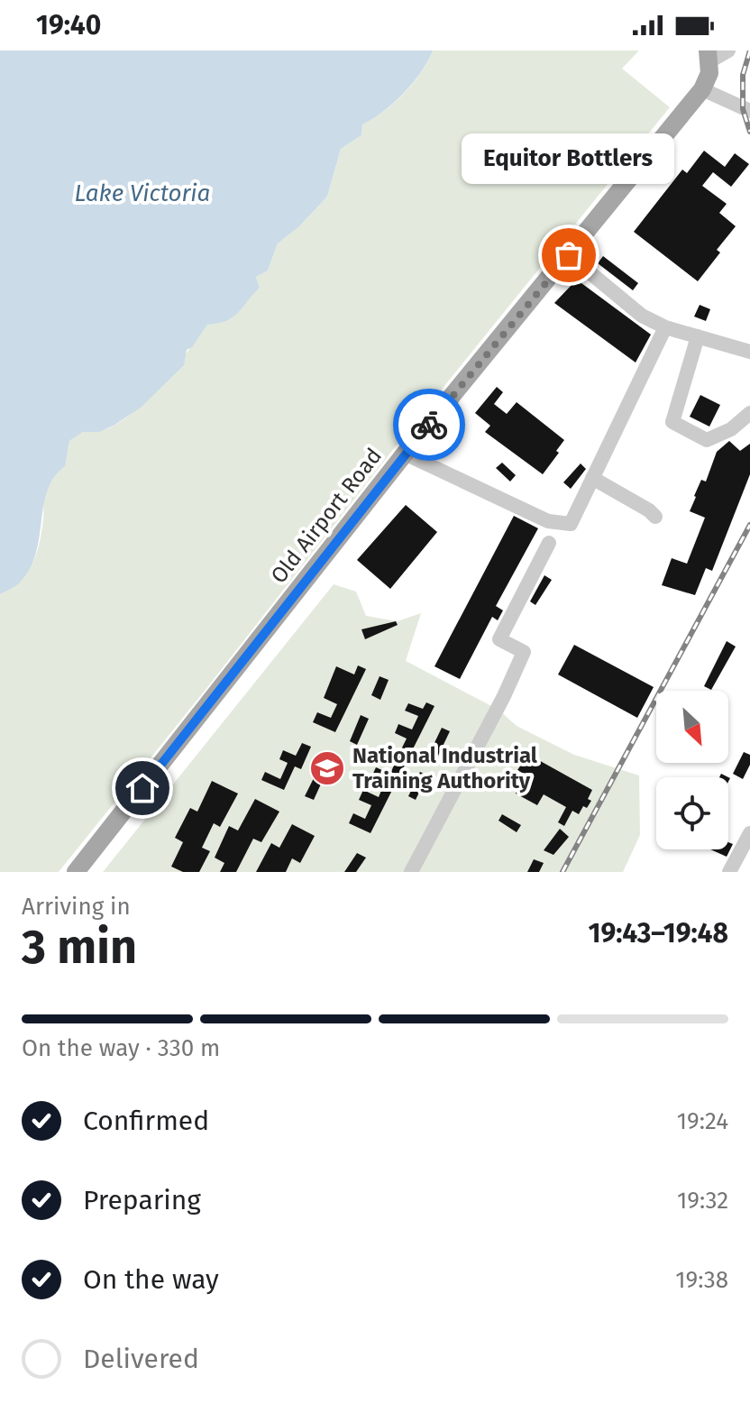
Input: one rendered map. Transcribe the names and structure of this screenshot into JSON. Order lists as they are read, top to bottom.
{
  "streets": {
    "main road": ["Old Airport Road"]
  },
  "water": ["Lake Victoria"],
  "places": {
    "other": ["Equitor Bottlers"],
    "school or university": ["National Industrial Training Authority"]
  },
  "north": "bottom right",
  "page": {
    "status": "19:40",
    "bubble": "Equitor Bottlers",
    "heading": ["3 min", "Arriving in", "19:43–19:48"],
    "bar": "On the way · 330 m",
    "list": [
      ["Confirmed", "19:24"],
      ["Preparing", "19:32"],
      ["On the way", "19:38"],
      "Delivered"
    ]
  }
}
